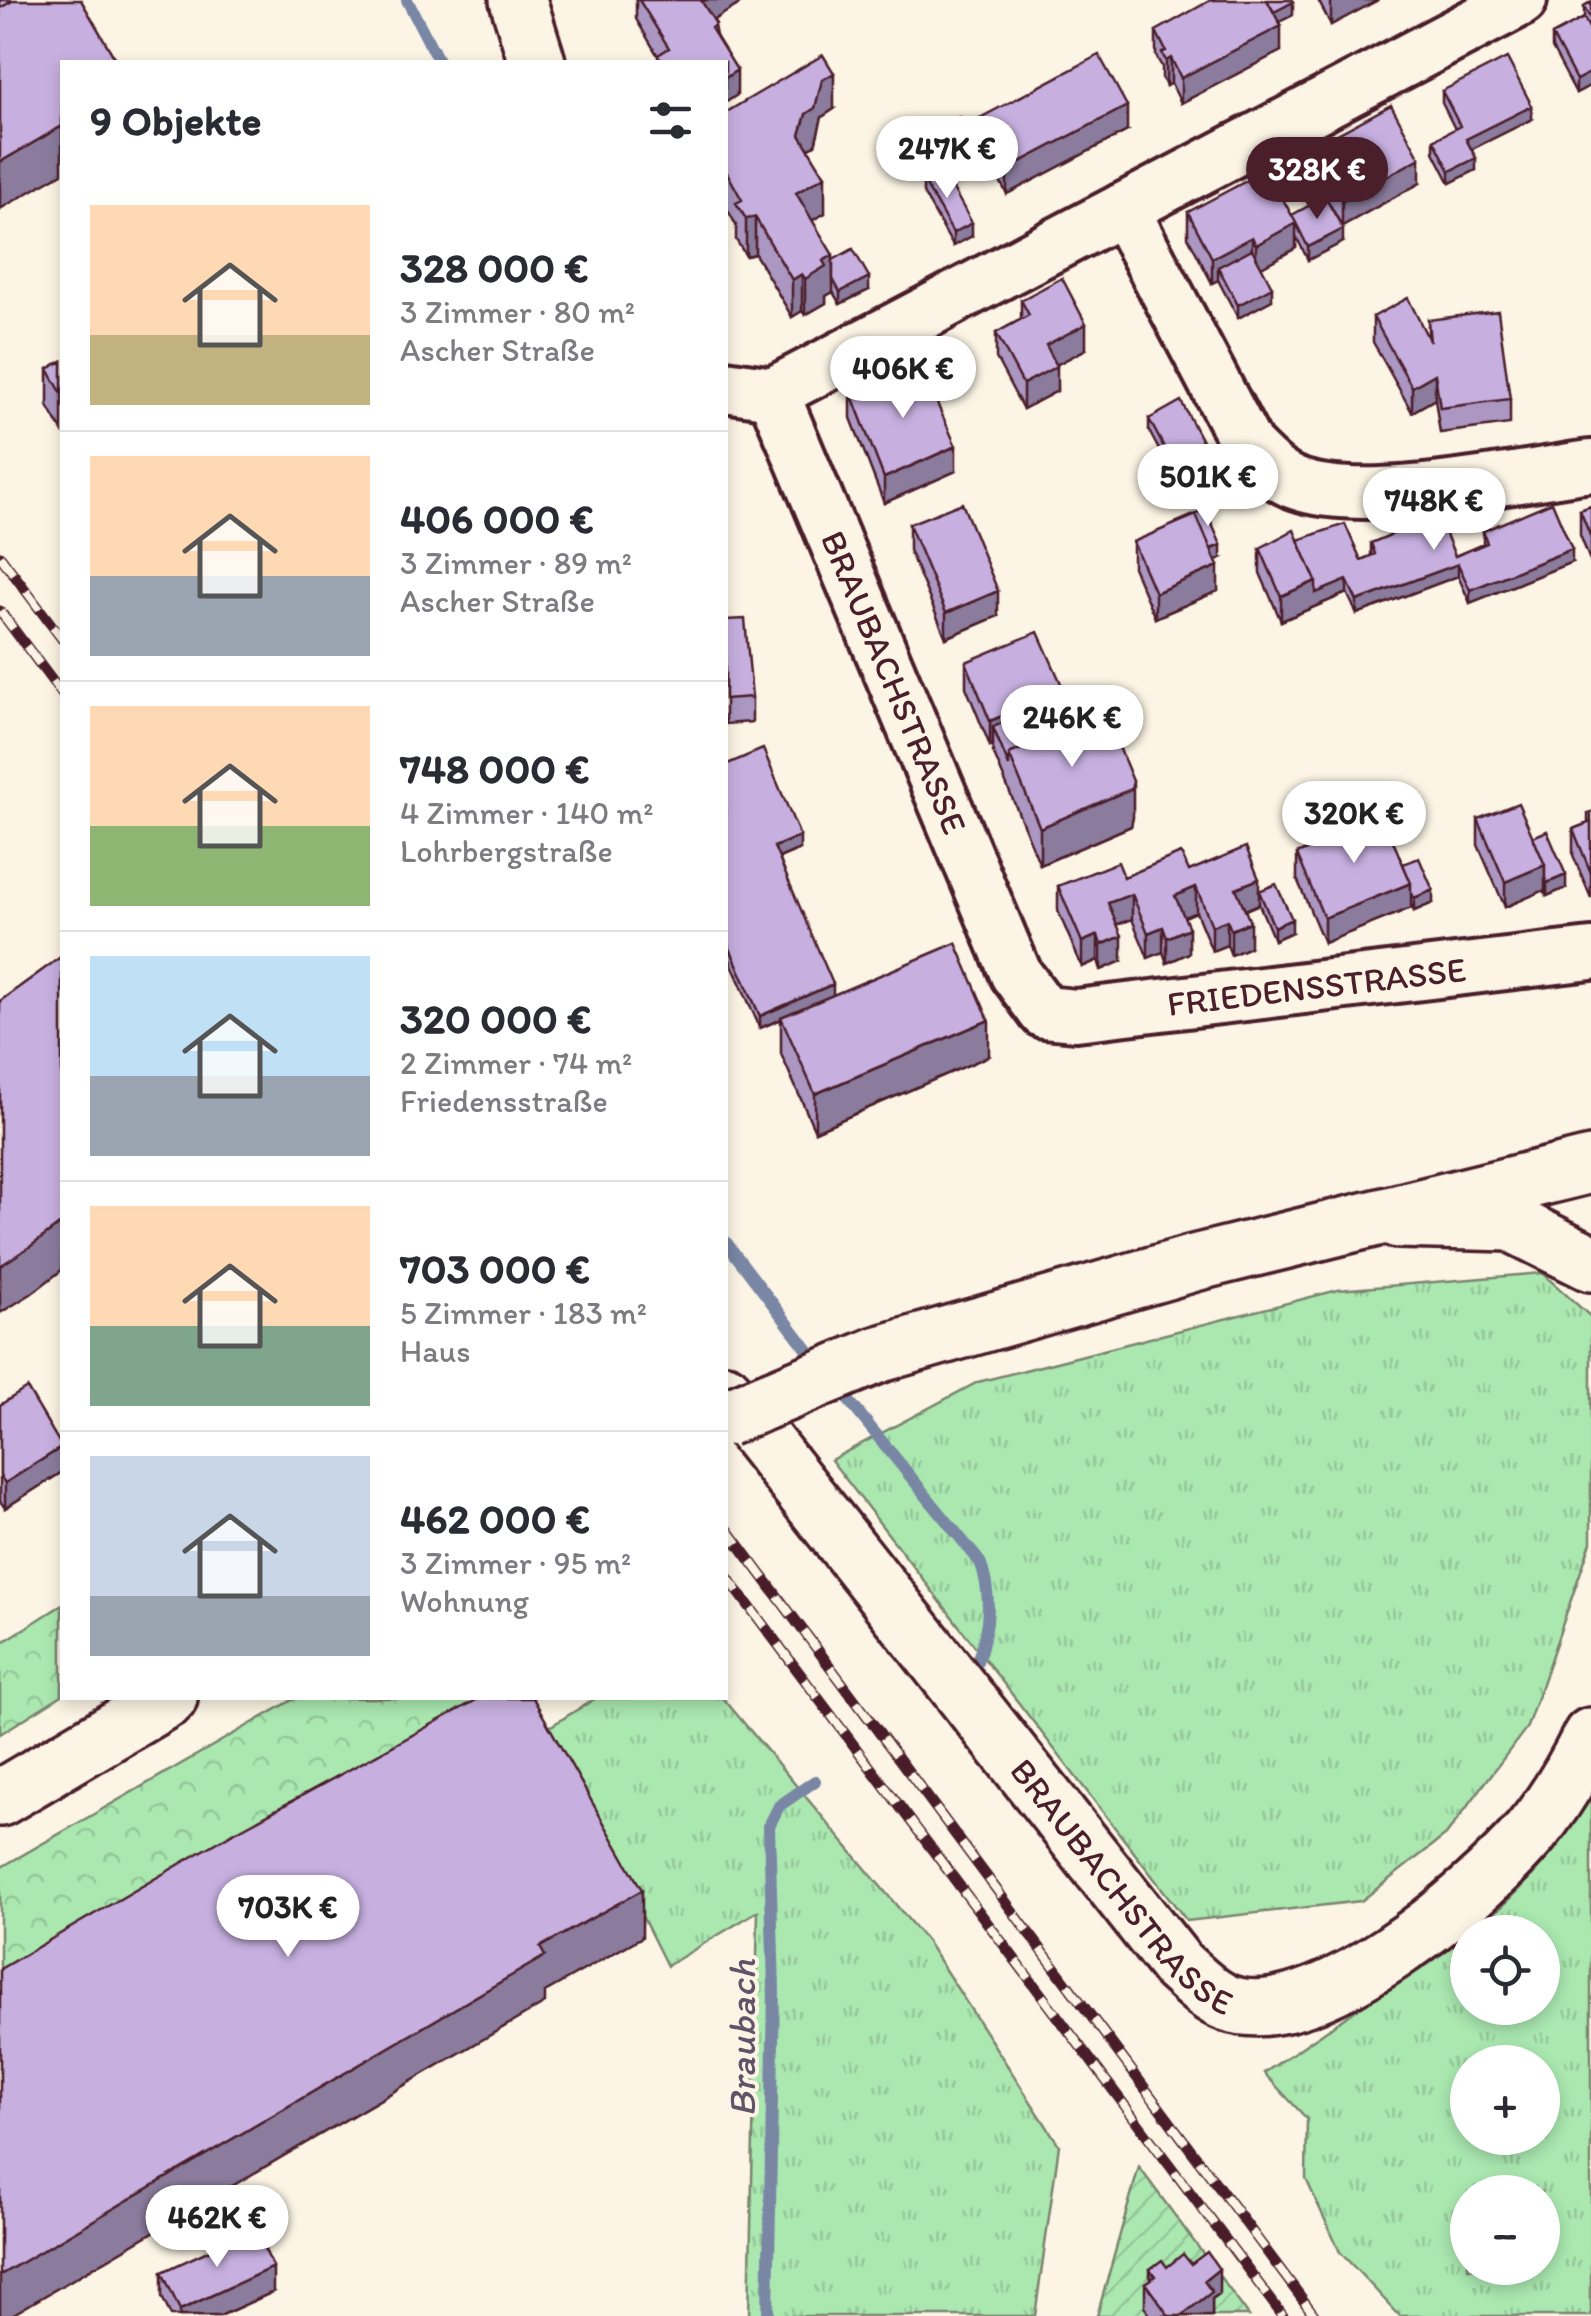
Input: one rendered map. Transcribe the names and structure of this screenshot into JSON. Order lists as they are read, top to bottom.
{
  "streets": {
    "street": ["BRAUBACHSTRASSE", "FRIEDENSSTRASSE"]
  },
  "crossings": [
    ["BRAUBACHSTRASSE", "FRIEDENSSTRASSE"]
  ],
  "water": ["Braubach"],
  "page": {
    "heading": "9 Objekte",
    "price": [
      "247K €",
      "328K €",
      "406K €",
      "501K €",
      "748K €",
      "246K €",
      "320K €",
      "703K €",
      "462K €"
    ],
    "list": [
      {
        "name": "328 000 €",
        "note": "3 Zimmer · 80 m² · Ascher Straße"
      },
      {
        "name": "406 000 €",
        "note": "3 Zimmer · 89 m² · Ascher Straße"
      },
      {
        "name": "748 000 €",
        "note": "4 Zimmer · 140 m² · Lohrbergstraße"
      },
      {
        "name": "320 000 €",
        "note": "2 Zimmer · 74 m² · Friedensstraße"
      },
      {
        "name": "703 000 €",
        "note": "5 Zimmer · 183 m² · Haus"
      },
      {
        "name": "462 000 €",
        "note": "3 Zimmer · 95 m² · Wohnung"
      }
    ],
    "map_buttons": ["+", "−"]
  }
}
